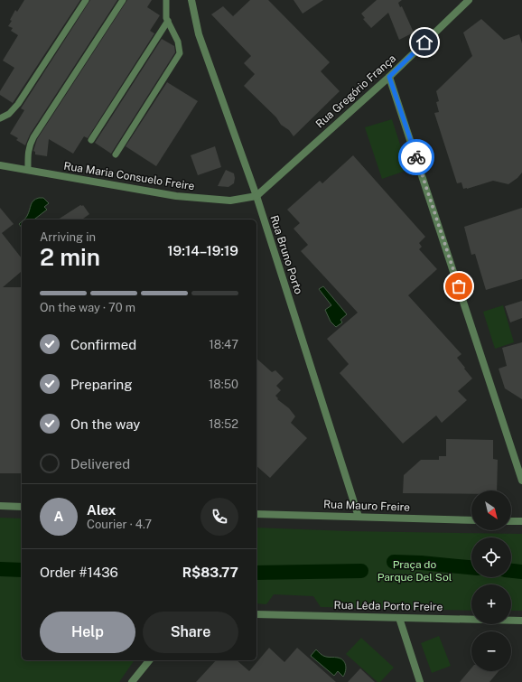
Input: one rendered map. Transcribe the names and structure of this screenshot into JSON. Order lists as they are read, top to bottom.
{
  "streets": {
    "street": [
      "Rua Gregório França",
      "Rua Maria Consuelo Freire",
      "Rua Bruno Porto",
      "Rua Mauro Freire",
      "Rua Lêda Porto Freire"
    ]
  },
  "crossings": [
    ["Rua Gregório França", "Rua Maria Consuelo Freire"],
    ["Rua Gregório França", "Rua Bruno Porto"],
    ["Rua Maria Consuelo Freire", "Rua Bruno Porto"],
    ["Rua Bruno Porto", "Rua Mauro Freire"]
  ],
  "parks": ["Praça do Parque Del Sol"],
  "north": "bottom right",
  "page": {
    "heading": ["2 min", "Arriving in", "19:14–19:19"],
    "panel": [
      "Alex",
      "Courier · 4.7",
      "Order #1436",
      "R$83.77"
    ],
    "bar": "On the way · 70 m",
    "list": [
      ["Confirmed", "18:47"],
      ["Preparing", "18:50"],
      ["On the way", "18:52"],
      "Delivered"
    ],
    "map_buttons": ["+", "−"],
    "round": "A",
    "buttons": ["Help", "Share"]
  }
}
